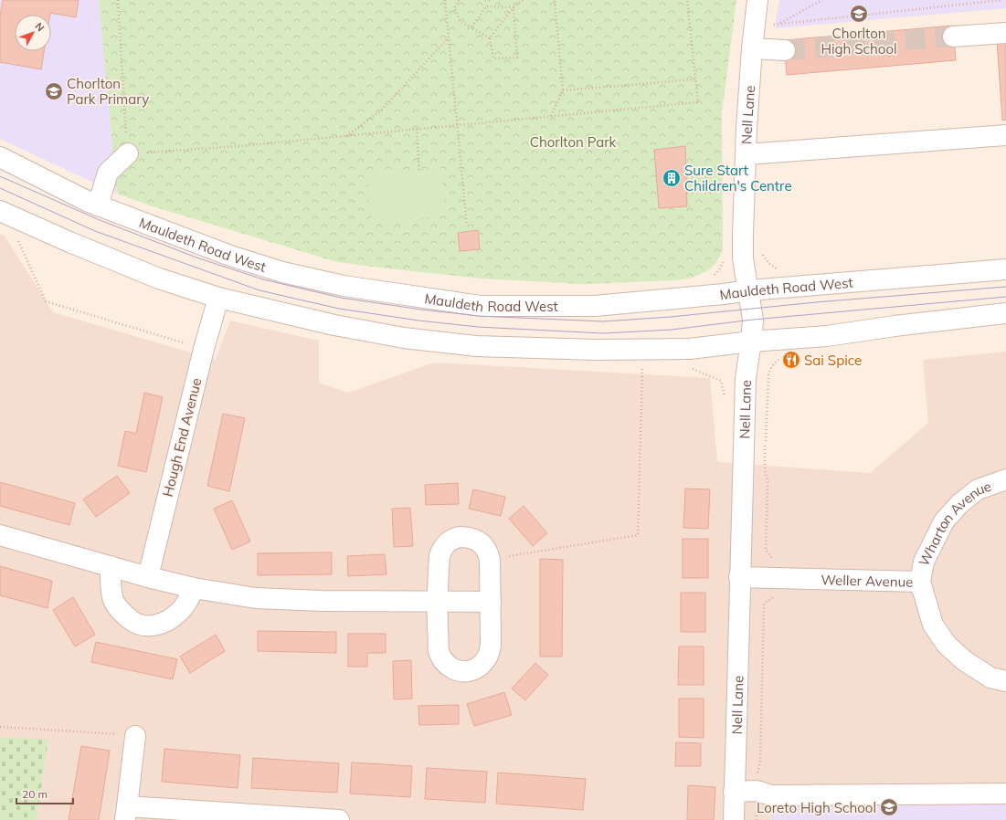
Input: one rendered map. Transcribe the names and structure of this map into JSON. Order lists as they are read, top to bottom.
{
  "streets": {
    "street": [
      "Nell Lane",
      "Mauldeth Road West",
      "Hough End Avenue",
      "Wharton Avenue",
      "Weller Avenue"
    ]
  },
  "crossings": [
    ["Nell Lane", "Mauldeth Road West"],
    ["Nell Lane", "Weller Avenue"],
    ["Wharton Avenue", "Weller Avenue"]
  ],
  "parks": ["Chorlton Park"],
  "places": {
    "school or university": ["Chorlton High School", "Chorlton Park Primary", "Loreto High School"],
    "building": ["Sure Start Children's Centre"],
    "restaurant": ["Sai Spice"]
  },
  "scale_bar": "20 m",
  "north": "top right"
}
